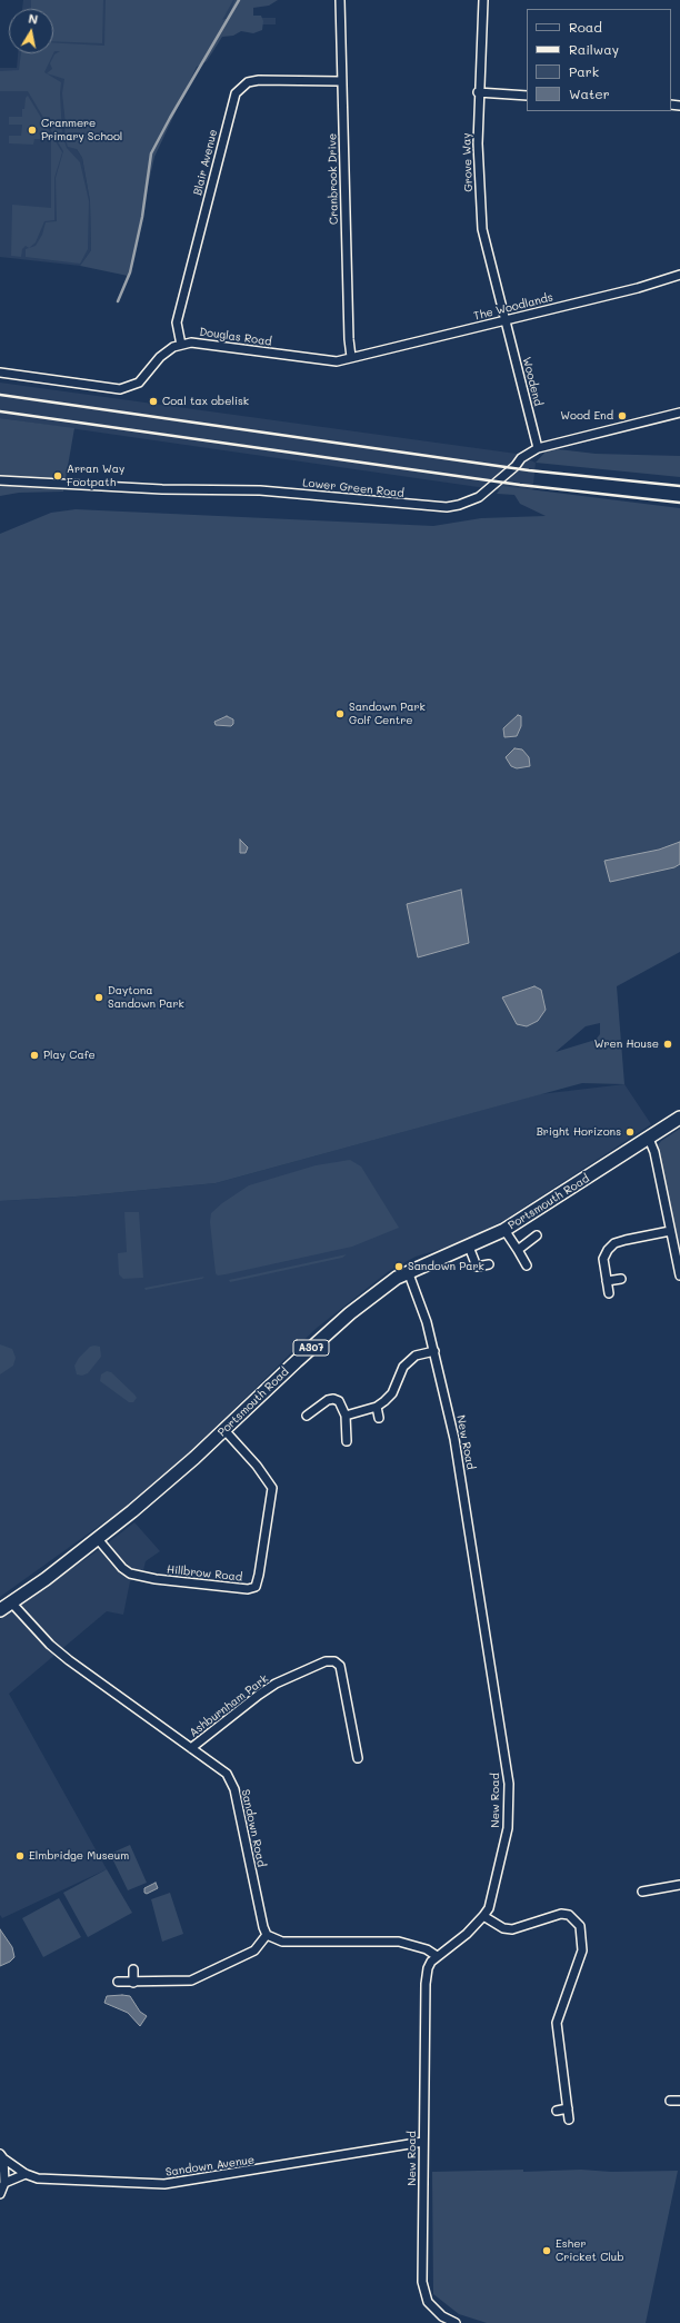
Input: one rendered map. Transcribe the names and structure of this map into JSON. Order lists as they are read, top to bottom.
{
  "streets": {
    "main road": ["Portsmouth Road", "A307"],
    "street": [
      "Blair Avenue",
      "Grove Way",
      "Cranbrook Drive",
      "The Woodlands",
      "Douglas Road",
      "Woodend",
      "Lower Green Road",
      "New Road",
      "Hillbrow Road",
      "Ashburnham Park",
      "Sandown Road",
      "Sandown Avenue"
    ]
  },
  "crossings": [
    ["Blair Avenue", "Cranbrook Drive"],
    ["Blair Avenue", "Douglas Road"],
    ["Grove Way", "The Woodlands"],
    ["Grove Way", "Woodend"],
    ["Cranbrook Drive", "The Woodlands"],
    ["Cranbrook Drive", "Douglas Road"],
    ["The Woodlands", "Douglas Road"],
    ["The Woodlands", "Woodend"],
    ["Woodend", "Lower Green Road"],
    ["Portsmouth Road", "New Road"],
    ["Portsmouth Road", "Hillbrow Road"],
    ["Portsmouth Road", "Sandown Road"],
    ["New Road", "Sandown Avenue"],
    ["Ashburnham Park", "Sandown Road"]
  ],
  "places": [
    "Cranmere Primary School",
    "Coal tax obelisk",
    "Wood End",
    "Arran Way Footpath",
    "Sandown Park Golf Centre",
    "Daytona Sandown Park",
    "Wren House",
    "Play Cafe",
    "Bright Horizons",
    "Sandown Park",
    "Elmbridge Museum",
    "Esher Cricket Club"
  ],
  "legend": [
    "Road",
    "Railway",
    "Park",
    "Water"
  ],
  "north": "top"
}
